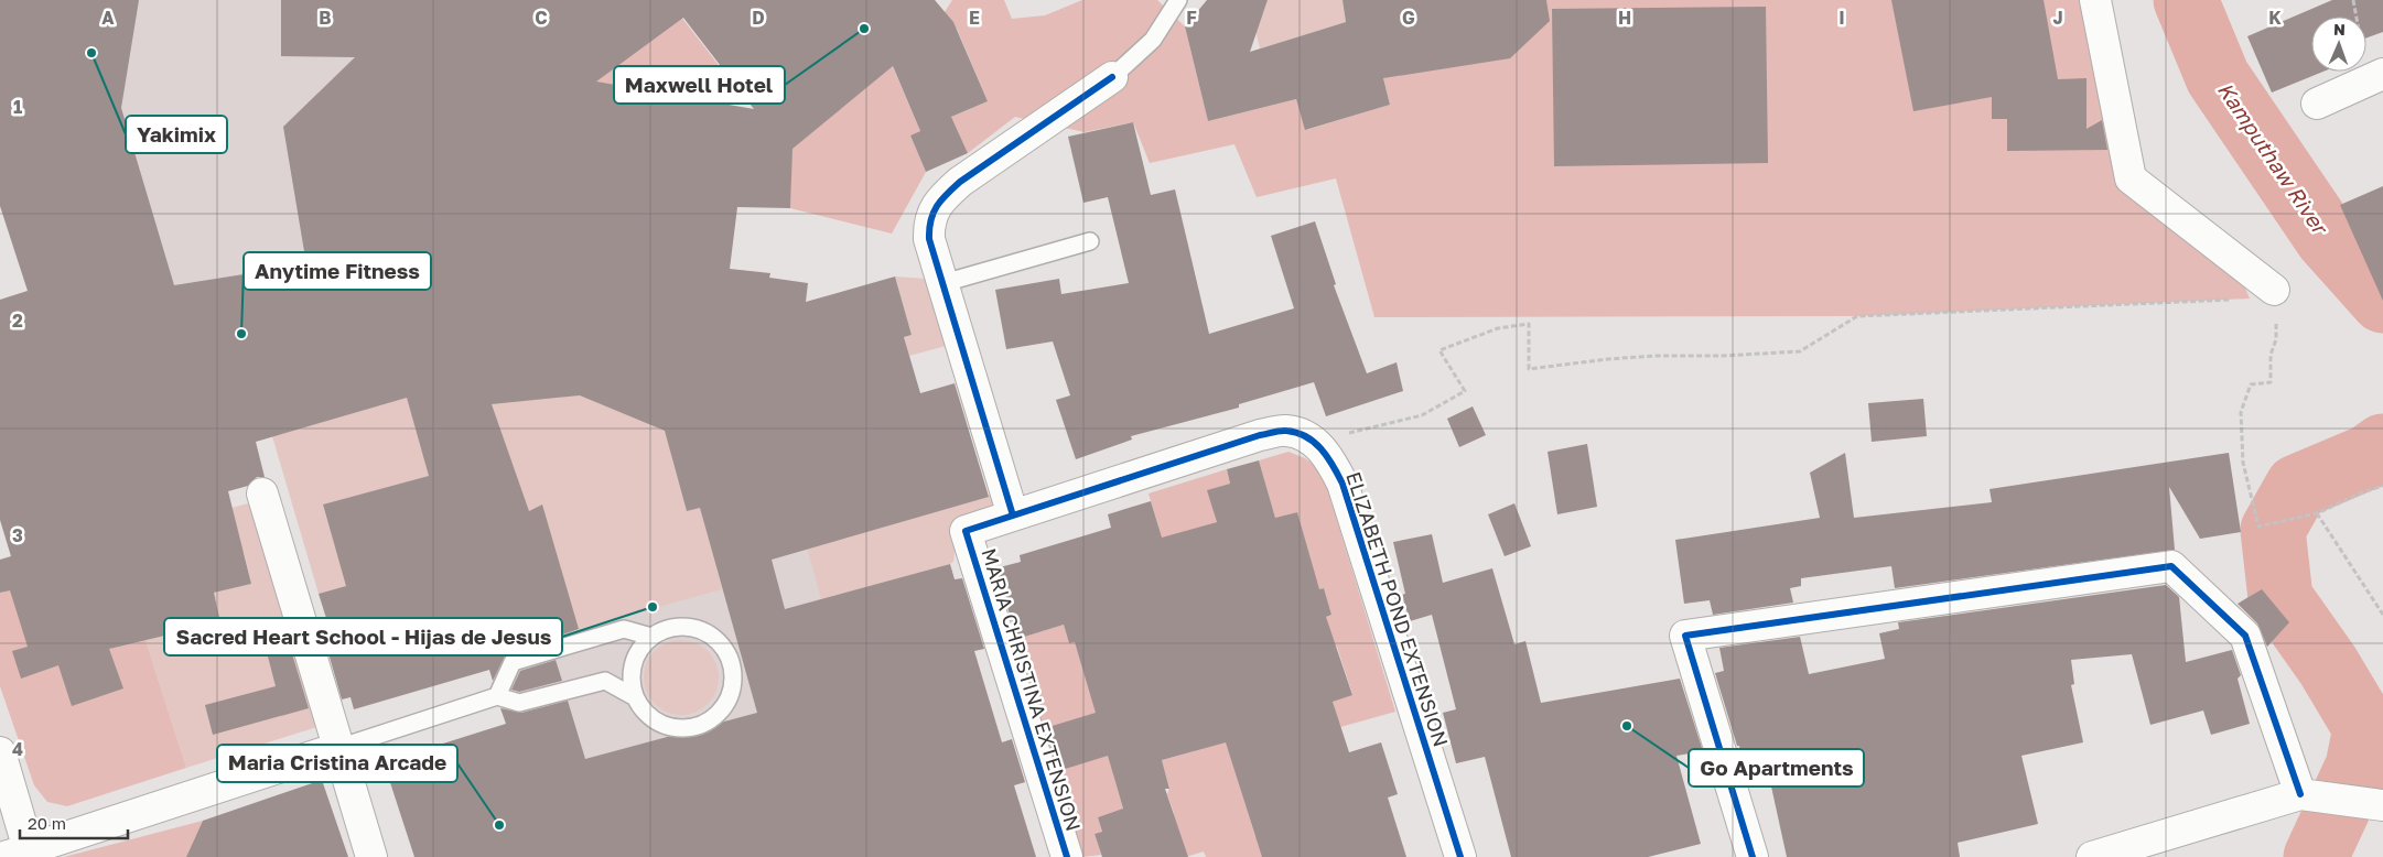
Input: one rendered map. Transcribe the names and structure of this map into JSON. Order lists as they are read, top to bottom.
{
  "streets": {
    "street": ["ELIZABETH POND EXTENSION", "MARIA CHRISTINA EXTENSION"]
  },
  "crossings": [
    ["ELIZABETH POND EXTENSION", "MARIA CHRISTINA EXTENSION"]
  ],
  "water": ["Kamputhaw River"],
  "places": [
    "Maxwell Hotel",
    "Yakimix",
    "Anytime Fitness",
    "Sacred Heart School - Hijas de Jesus",
    "Go Apartments",
    "Maria Cristina Arcade"
  ],
  "scale_bar": "20 m",
  "north": "top",
  "grid": {
    "columns": [
      "A",
      "B",
      "C",
      "D",
      "E",
      "F",
      "G",
      "H",
      "I",
      "J",
      "K"
    ],
    "rows": [
      "1",
      "2",
      "3",
      "4"
    ]
  }
}
